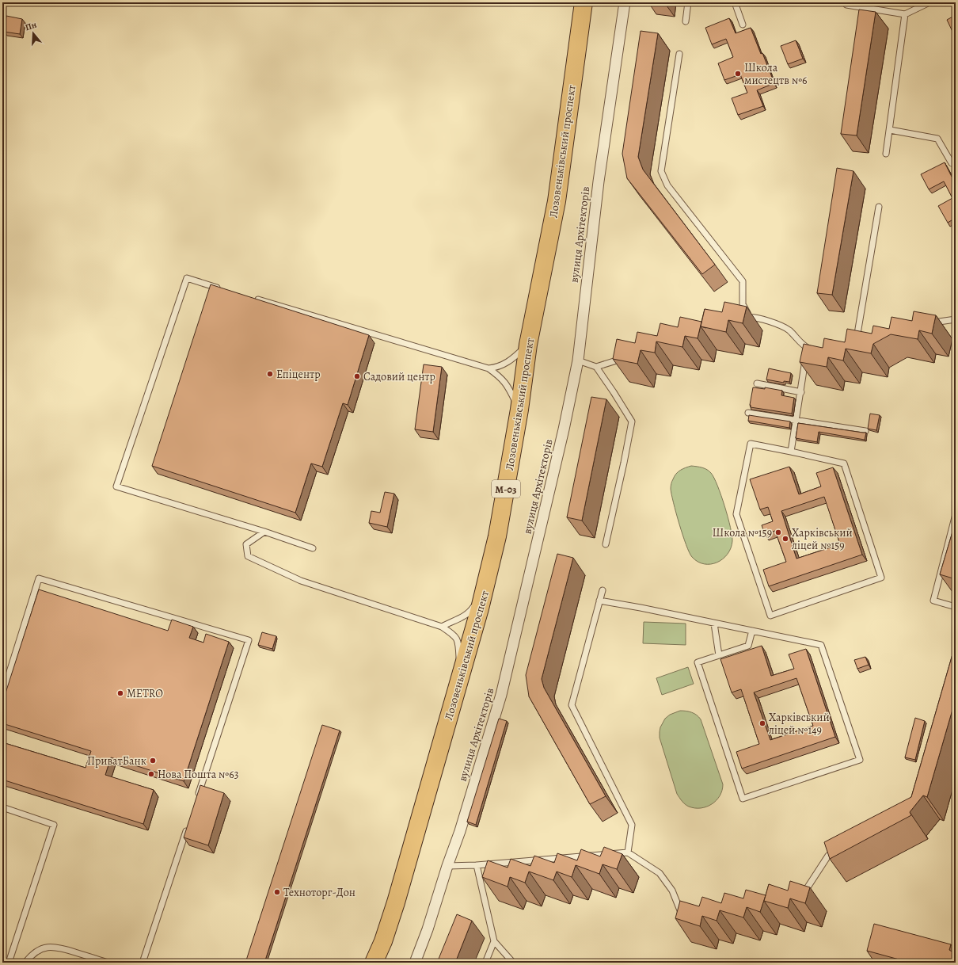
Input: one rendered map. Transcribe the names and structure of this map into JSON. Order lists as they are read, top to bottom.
{
  "streets": {
    "highway": ["Лозовеньківський проспект", "М-03"],
    "street": ["вулиця Архітекторів"]
  },
  "places": [
    "Школа мистецтв №6",
    "Епіцентр",
    "Садовий центр",
    "Школа №159",
    "Харківський ліцей №159",
    "METRO",
    "Харківський ліцей №149",
    "ПриватБанк",
    "Нова Пошта №63",
    "Техноторг-Дон"
  ],
  "north": "top"
}
